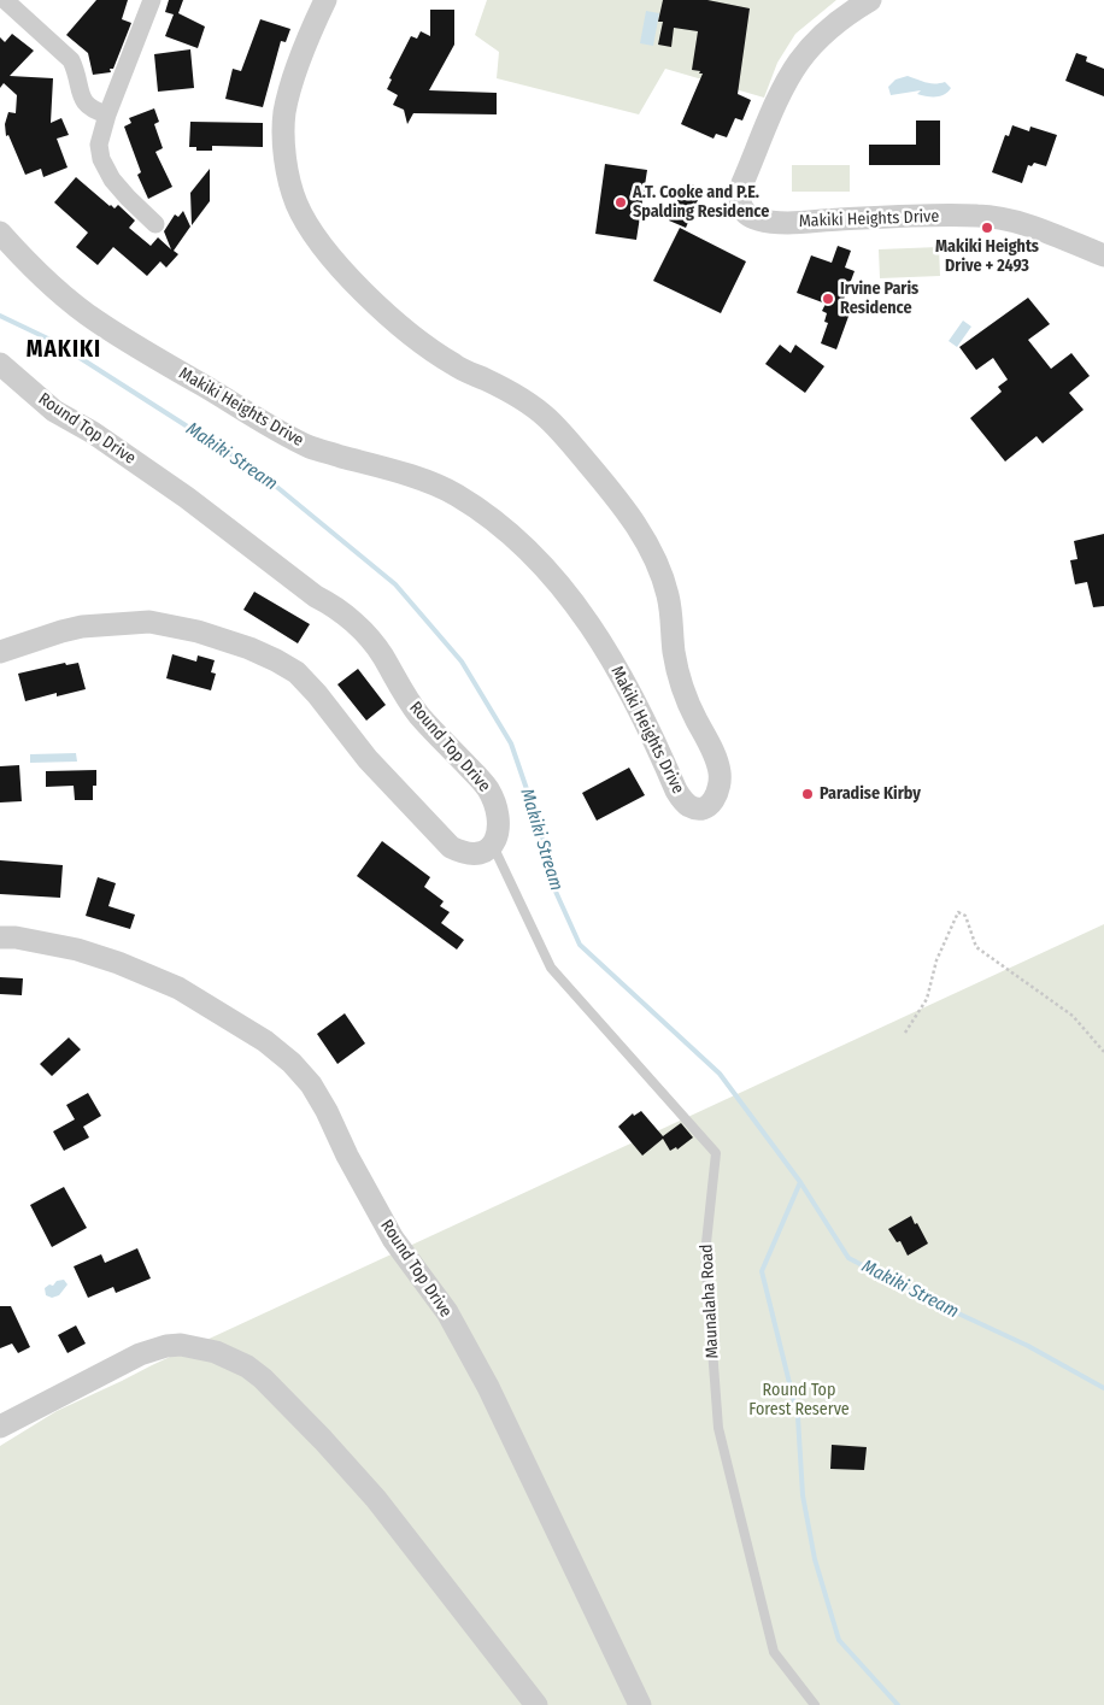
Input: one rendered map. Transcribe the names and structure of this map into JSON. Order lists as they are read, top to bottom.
{
  "streets": {
    "street": ["Makiki Heights Drive", "Round Top Drive"],
    "lane": ["Maunalaha Road"]
  },
  "crossings": [
    ["Round Top Drive", "Maunalaha Road"]
  ],
  "districts": ["MAKIKI"],
  "water": ["Makiki Stream"],
  "parks": ["Round Top Forest Reserve"],
  "places": [
    "A.T. Cooke and P.E. Spalding Residence",
    "Makiki Heights Drive + 2493",
    "Irvine Paris Residence",
    "Paradise Kirby"
  ]
}
